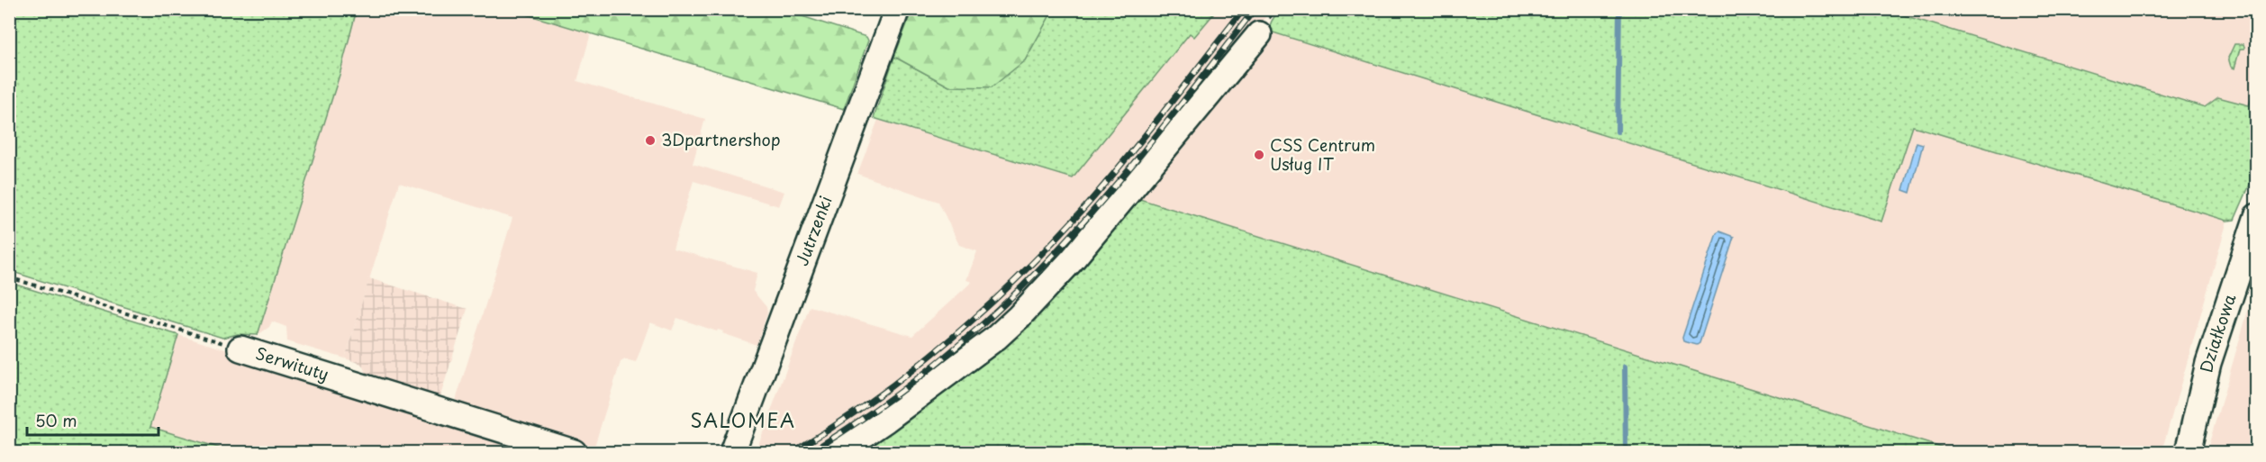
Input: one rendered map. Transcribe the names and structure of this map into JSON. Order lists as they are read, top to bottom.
{
  "streets": {
    "street": ["Jutrzenki", "Działkowa", "Serwituty"]
  },
  "districts": ["SALOMEA"],
  "places": ["3Dpartnershop", "CSS Centrum Usług IT"],
  "scale_bar": "50 m"
}
